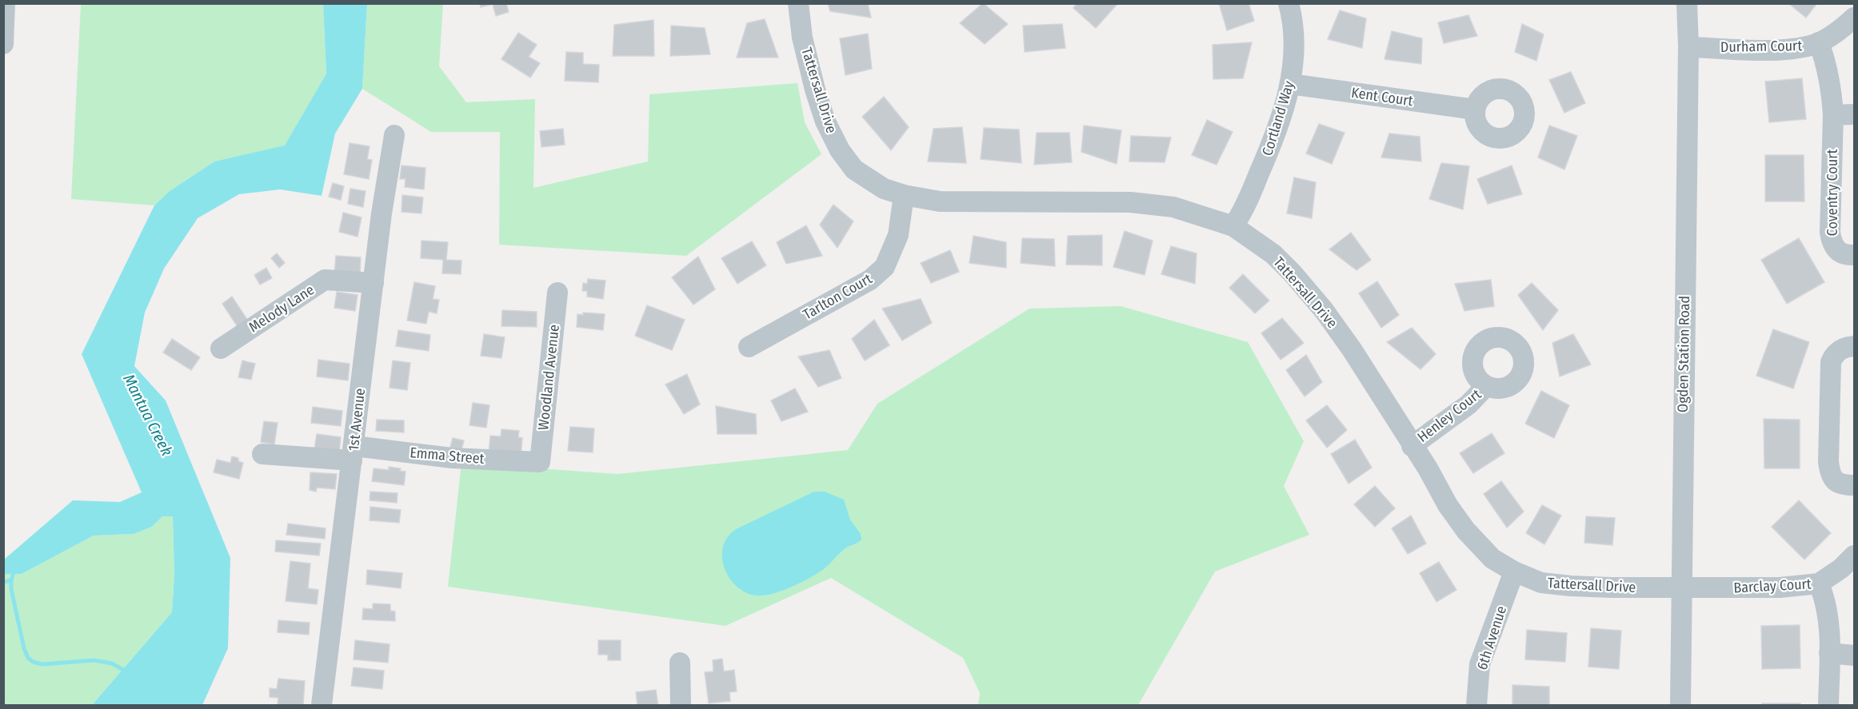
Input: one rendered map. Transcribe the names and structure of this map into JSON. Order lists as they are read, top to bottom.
{
  "streets": {
    "street": [
      "Durham Court",
      "Tattersall Drive",
      "Kent Court",
      "Cortland Way",
      "Coventry Court",
      "Tarlton Court",
      "Melody Lane",
      "Ogden Station Road",
      "Woodland Avenue",
      "Henley Court",
      "1st Avenue",
      "Emma Street",
      "Barclay Court",
      "6th Avenue"
    ]
  },
  "crossings": [
    ["Durham Court", "Coventry Court"],
    ["Durham Court", "Ogden Station Road"],
    ["Tattersall Drive", "Cortland Way"],
    ["Tattersall Drive", "Tarlton Court"],
    ["Tattersall Drive", "Ogden Station Road"],
    ["Tattersall Drive", "Henley Court"],
    ["Tattersall Drive", "Barclay Court"],
    ["Tattersall Drive", "6th Avenue"],
    ["Kent Court", "Cortland Way"],
    ["Melody Lane", "1st Avenue"],
    ["Ogden Station Road", "Barclay Court"],
    ["Woodland Avenue", "Emma Street"],
    ["1st Avenue", "Emma Street"]
  ],
  "water": ["Mantua Creek"]
}
